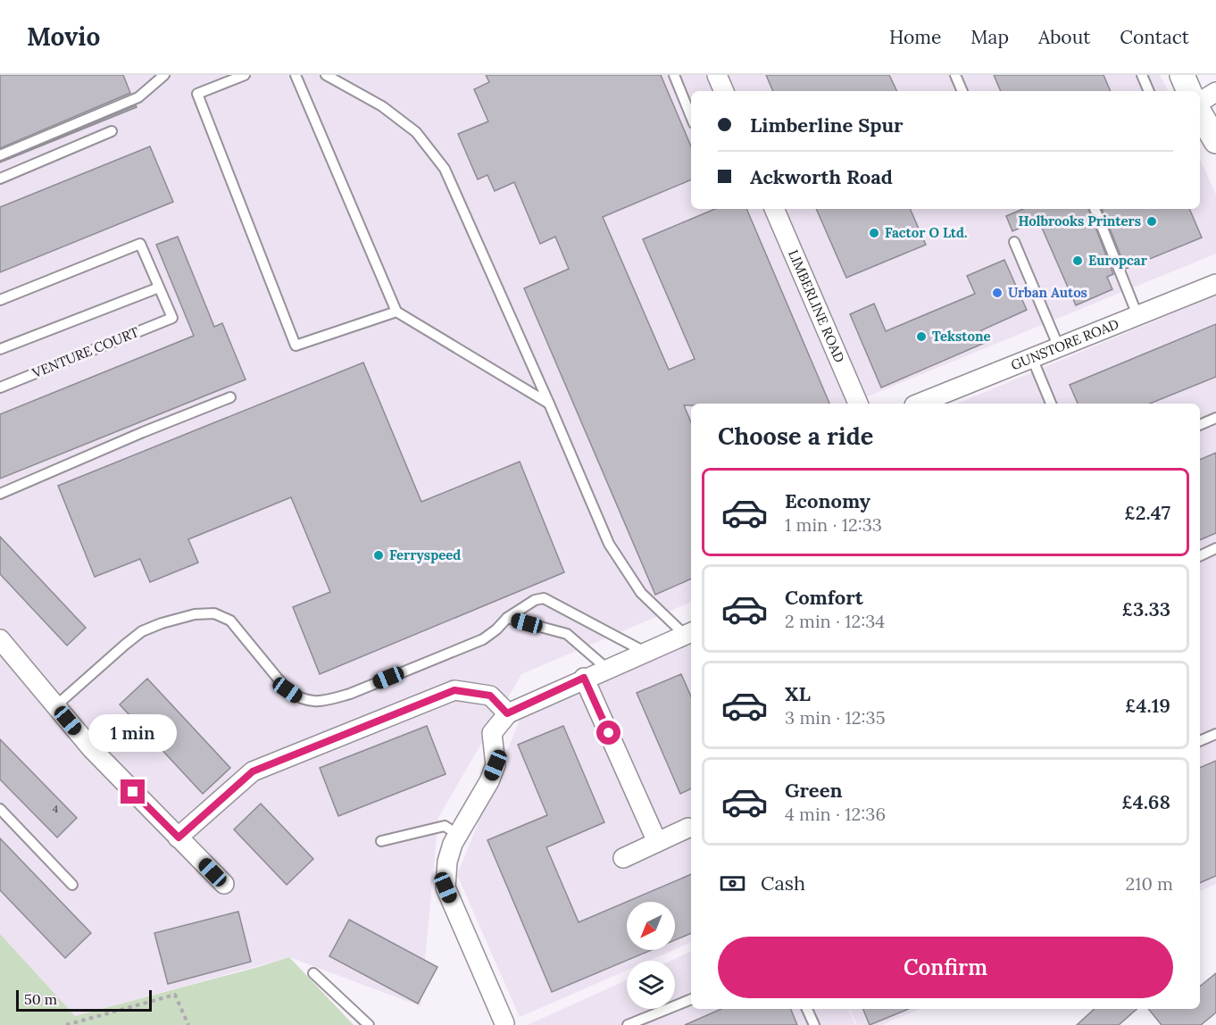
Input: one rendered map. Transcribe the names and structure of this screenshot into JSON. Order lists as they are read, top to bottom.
{
  "streets": {
    "street": ["LIMBERLINE ROAD", "GUNSTORE ROAD"],
    "lane": ["VENTURE COURT"]
  },
  "places": [
    "Holbrooks Printers",
    "Factor O Ltd.",
    "Europcar",
    "Urban Autos",
    "Tekstone",
    "Ferryspeed"
  ],
  "house_numbers": ["4"],
  "scale_bar": "50 m",
  "north": "bottom left",
  "page": {
    "header": "Movio",
    "nav": [
      "Home",
      "Map",
      "About",
      "Contact"
    ],
    "banner": ["Limberline Spur", "Ackworth Road"],
    "heading": "Choose a ride",
    "list": [
      {
        "name": "Economy",
        "note": "1 min · 12:33",
        "value": "£2.47"
      },
      {
        "name": "Comfort",
        "note": "2 min · 12:34",
        "value": "£3.33"
      },
      {
        "name": "XL",
        "note": "3 min · 12:35",
        "value": "£4.19"
      },
      {
        "name": "Green",
        "note": "4 min · 12:36",
        "value": "£4.68"
      }
    ],
    "bubble": "1 min",
    "pay": ["Cash", "210 m"],
    "buttons": "Confirm",
    "scale": "50 m"
  }
}
